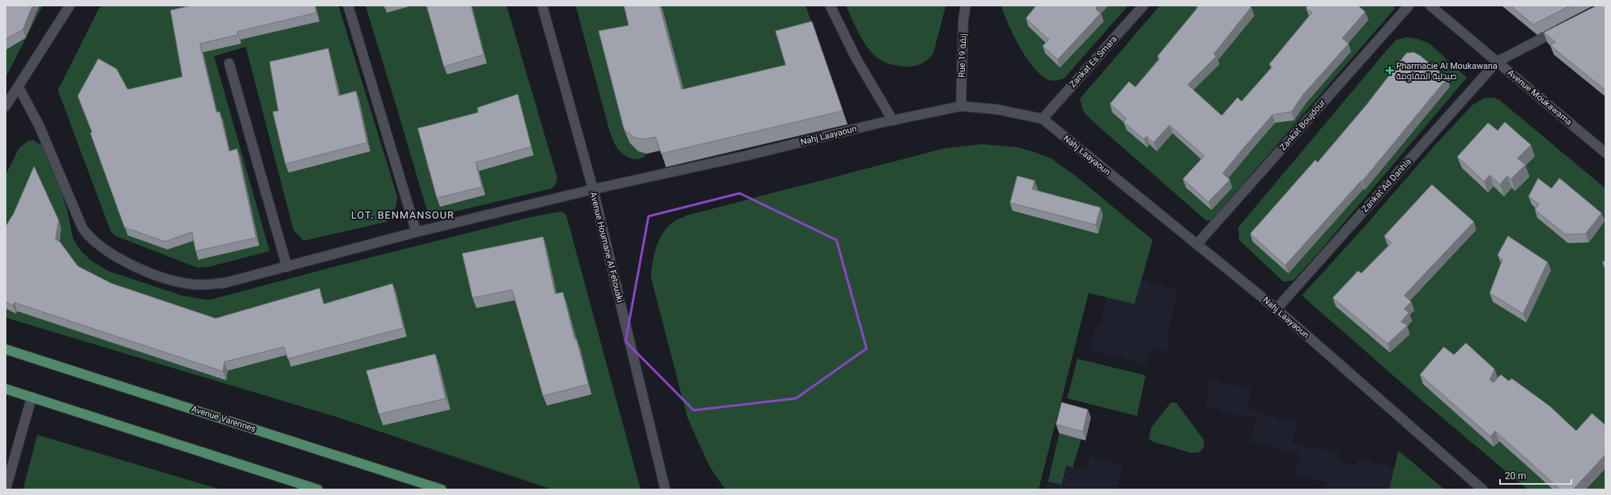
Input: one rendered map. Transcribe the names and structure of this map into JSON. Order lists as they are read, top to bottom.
{
  "streets": {
    "main road": ["Avenue Varennes"],
    "street": [
      "Rue 19 زنقة",
      "Zankat Es Smara",
      "Avenue Moukawama",
      "Zankat Boujdour",
      "Nahj Laayaoun",
      "Zankat Ad Danhla",
      "Avenue Houmane Al Fetouaki"
    ]
  },
  "crossings": [
    ["Rue 19 زنقة", "Nahj Laayaoun"],
    ["Zankat Es Smara", "Nahj Laayaoun"],
    ["Avenue Moukawama", "Zankat Ad Danhla"],
    ["Zankat Boujdour", "Nahj Laayaoun"],
    ["Nahj Laayaoun", "Zankat Ad Danhla"],
    ["Nahj Laayaoun", "Avenue Houmane Al Fetouaki"]
  ],
  "districts": ["LOT. BENMANSOUR"],
  "places": {
    "health": ["Pharmacie Al Moukawana صيدلية المقاومة"]
  },
  "scale_bar": "20 m"
}
